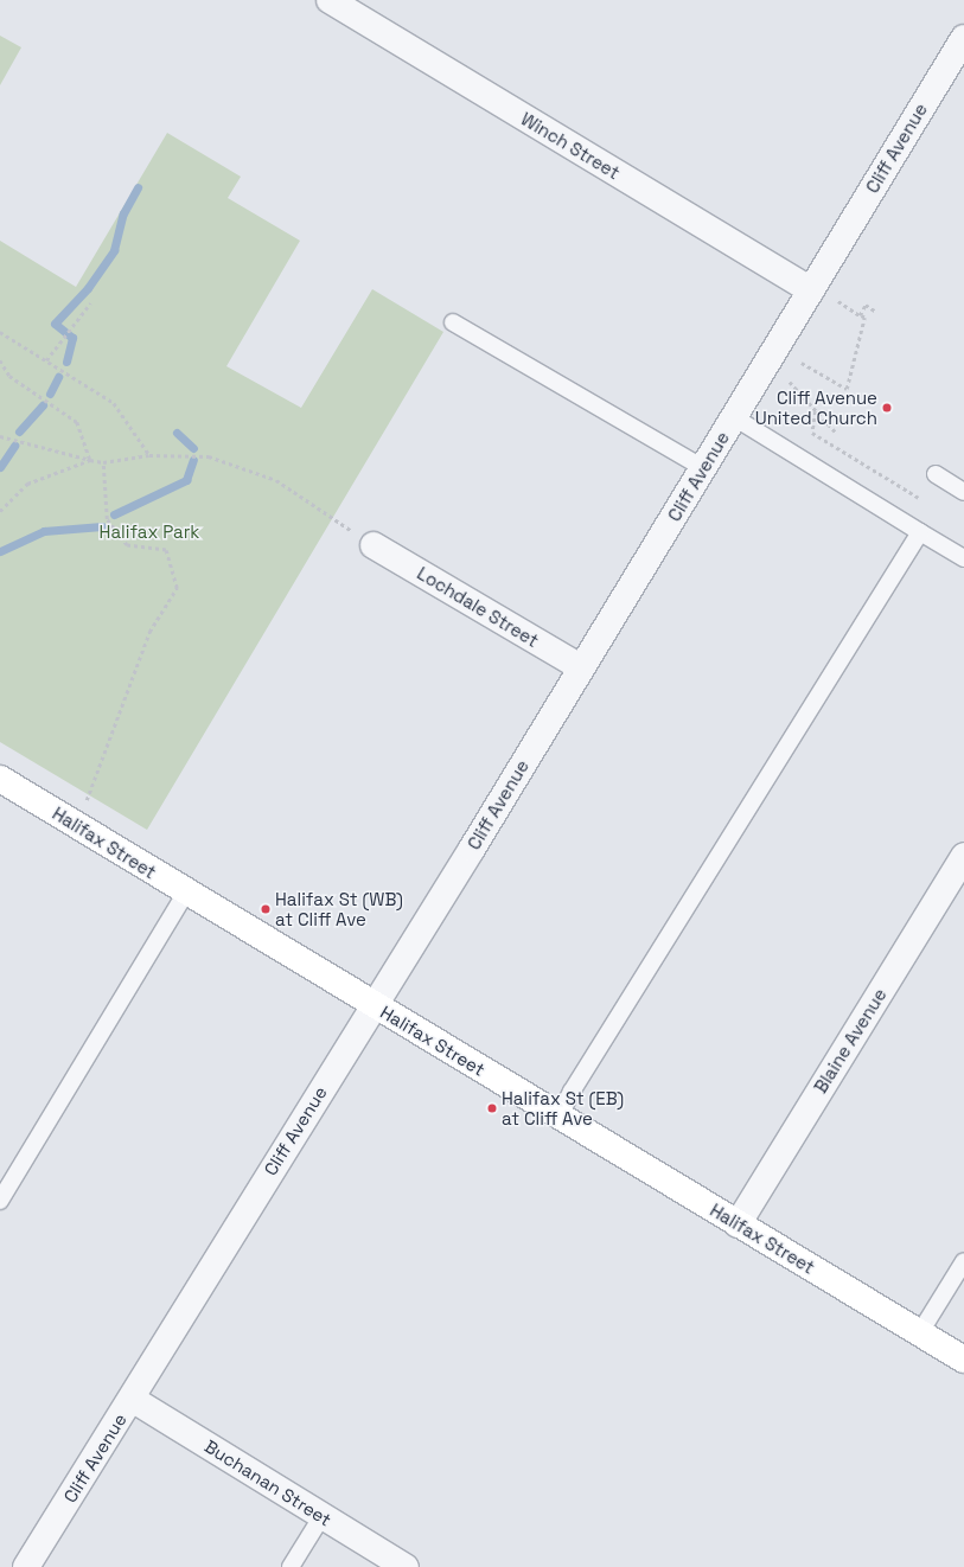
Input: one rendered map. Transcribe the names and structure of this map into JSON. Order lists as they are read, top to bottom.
{
  "streets": {
    "street": [
      "Winch Street",
      "Cliff Avenue",
      "Lochdale Street",
      "Halifax Street",
      "Blaine Avenue",
      "Buchanan Street"
    ]
  },
  "crossings": [
    ["Winch Street", "Cliff Avenue"],
    ["Cliff Avenue", "Lochdale Street"],
    ["Cliff Avenue", "Halifax Street"],
    ["Cliff Avenue", "Buchanan Street"],
    ["Halifax Street", "Blaine Avenue"]
  ],
  "parks": ["Halifax Park"],
  "places": ["Cliff Avenue United Church", "Halifax St (WB) at Cliff Ave", "Halifax St (EB) at Cliff Ave"]
}
